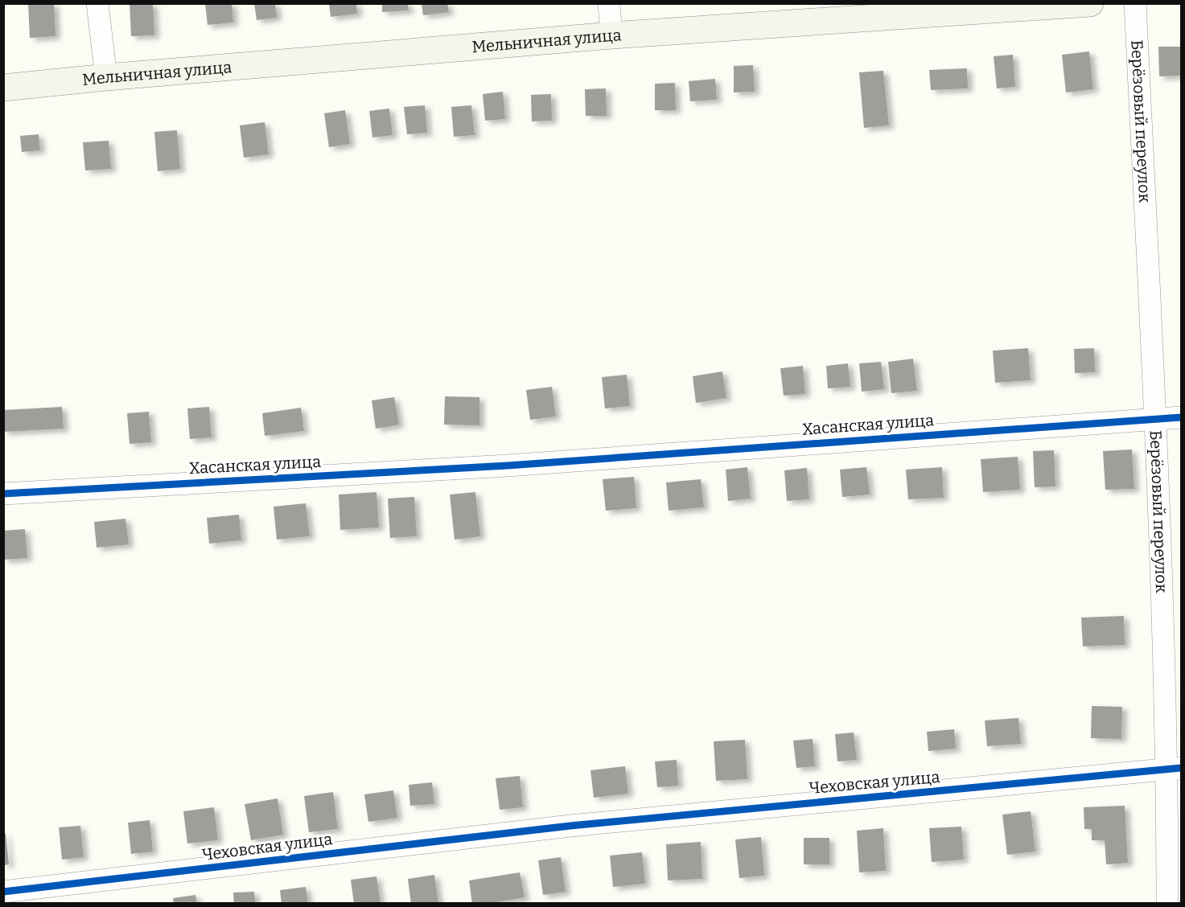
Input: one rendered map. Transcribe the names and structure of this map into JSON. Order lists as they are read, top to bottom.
{
  "streets": {
    "main road": ["Мельничная улица"],
    "street": ["Берёзовый переулок", "Хасанская улица", "Чеховская улица"]
  },
  "crossings": [
    ["Берёзовый переулок", "Хасанская улица"],
    ["Берёзовый переулок", "Чеховская улица"]
  ]
}
